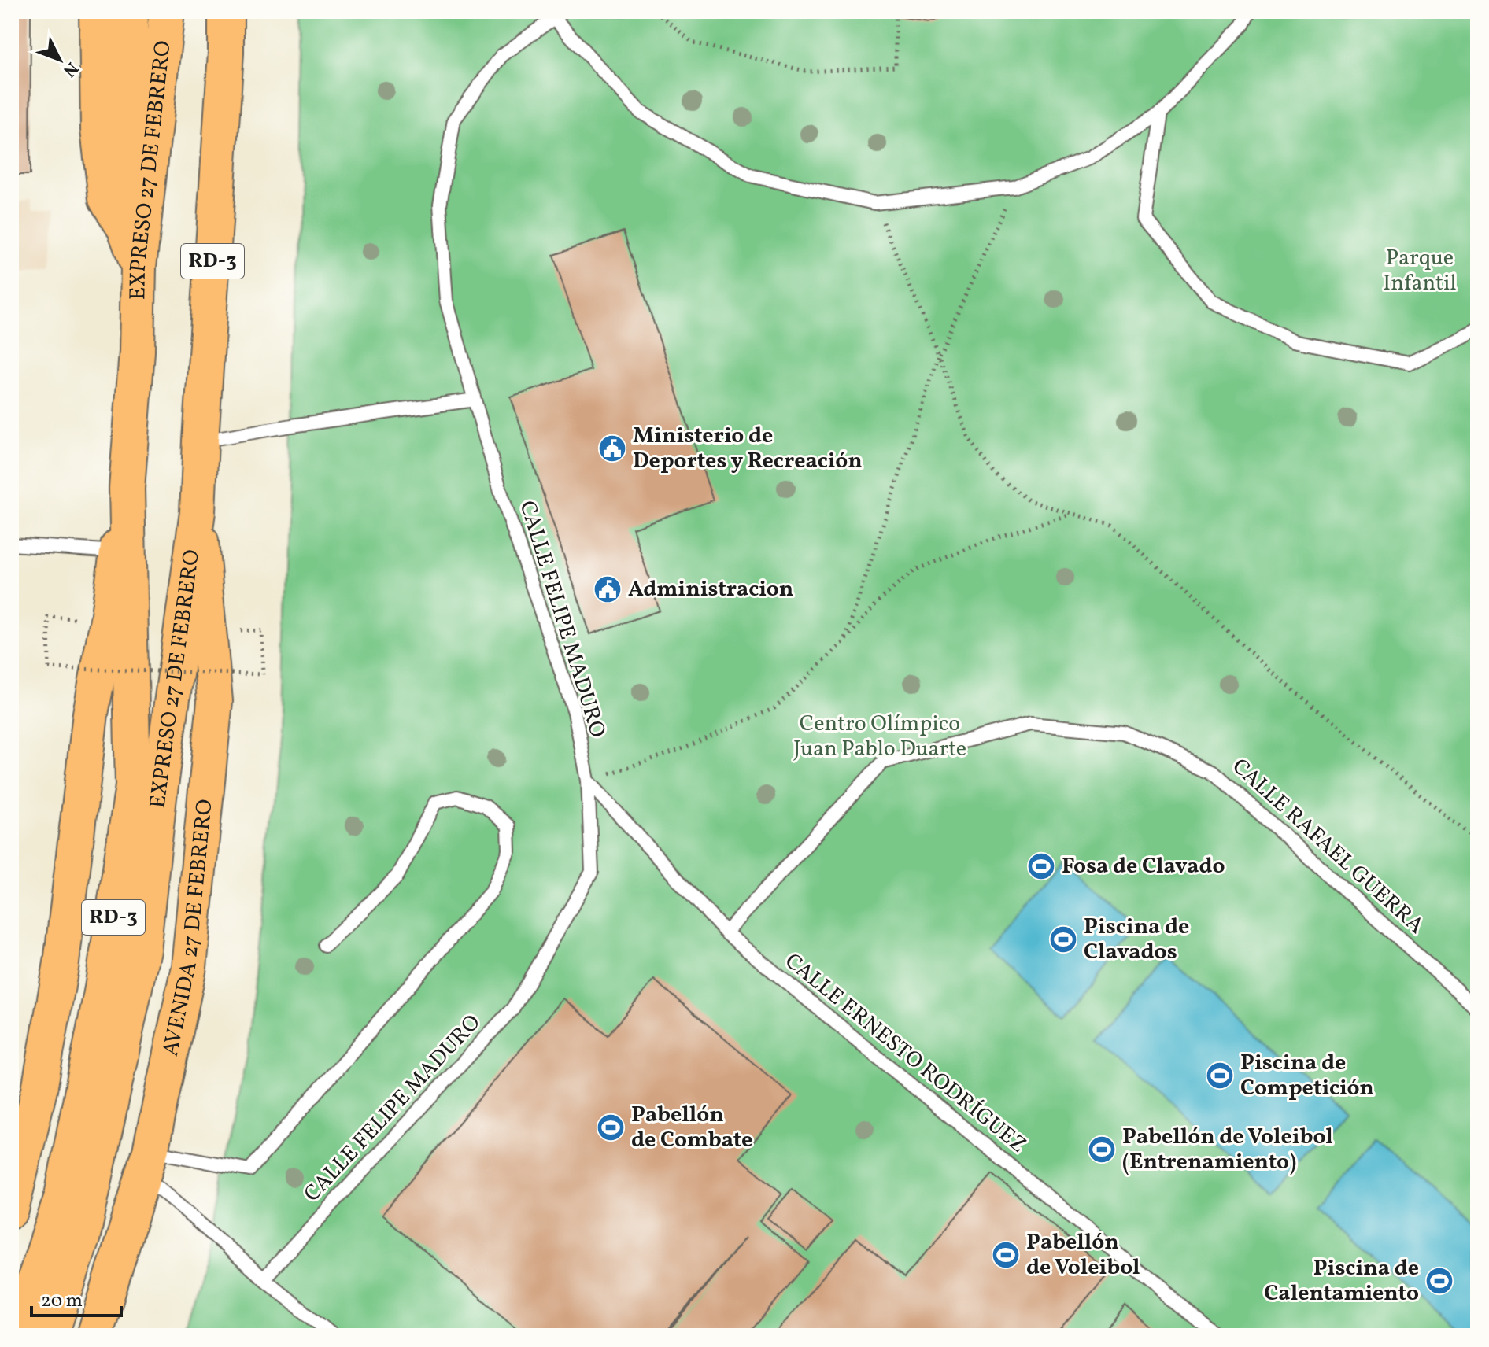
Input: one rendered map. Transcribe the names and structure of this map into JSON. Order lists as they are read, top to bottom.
{
  "streets": {
    "main road": ["EXPRESO 27 DE FEBRERO", "RD-3", "AVENIDA 27 DE FEBRERO"],
    "lane": ["CALLE FELIPE MADURO", "CALLE RAFAEL GUERRA", "CALLE ERNESTO RODRÍGUEZ"]
  },
  "crossings": [
    ["EXPRESO 27 DE FEBRERO", "RD-3"],
    ["EXPRESO 27 DE FEBRERO", "AVENIDA 27 DE FEBRERO"],
    ["CALLE FELIPE MADURO", "CALLE ERNESTO RODRÍGUEZ"],
    ["CALLE RAFAEL GUERRA", "CALLE ERNESTO RODRÍGUEZ"]
  ],
  "parks": ["Parque Infantil", "Centro Olímpico Juan Pablo Duarte"],
  "places": {
    "public building": ["Ministerio de Deportes y Recreación", "Administracion"],
    "sports": [
      "Fosa de Clavado",
      "Piscina de Clavados",
      "Piscina de Competición",
      "Pabellón de Combate",
      "Pabellón de Voleibol (Entrenamiento)",
      "Pabellón de Voleibol",
      "Piscina de Calentamiento"
    ]
  },
  "scale_bar": "20 m",
  "north": "bottom right"
}
